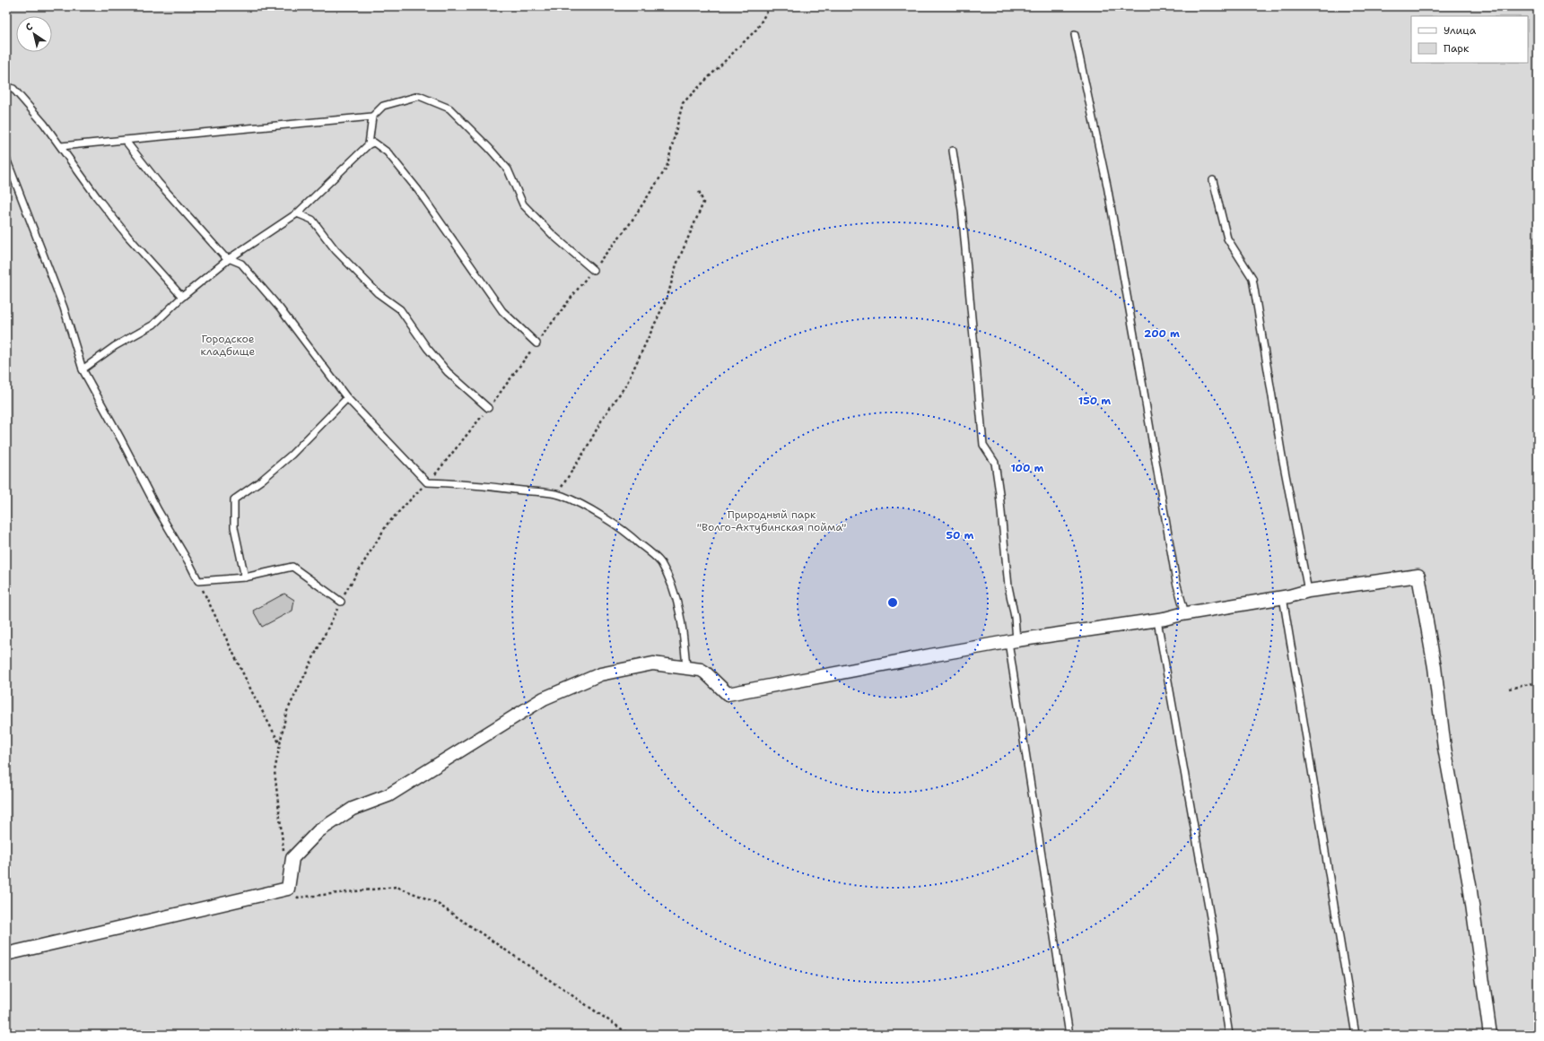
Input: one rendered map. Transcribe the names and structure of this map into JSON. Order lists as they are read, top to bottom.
{
  "parks": ["Городское кладбище", "Природный парк \"Волго-Ахтубинская пойма\""],
  "legend": ["Улица", "Парк"],
  "north": "top left",
  "rings": [
    "200 m",
    "150 m",
    "100 m",
    "50 m"
  ]
}
